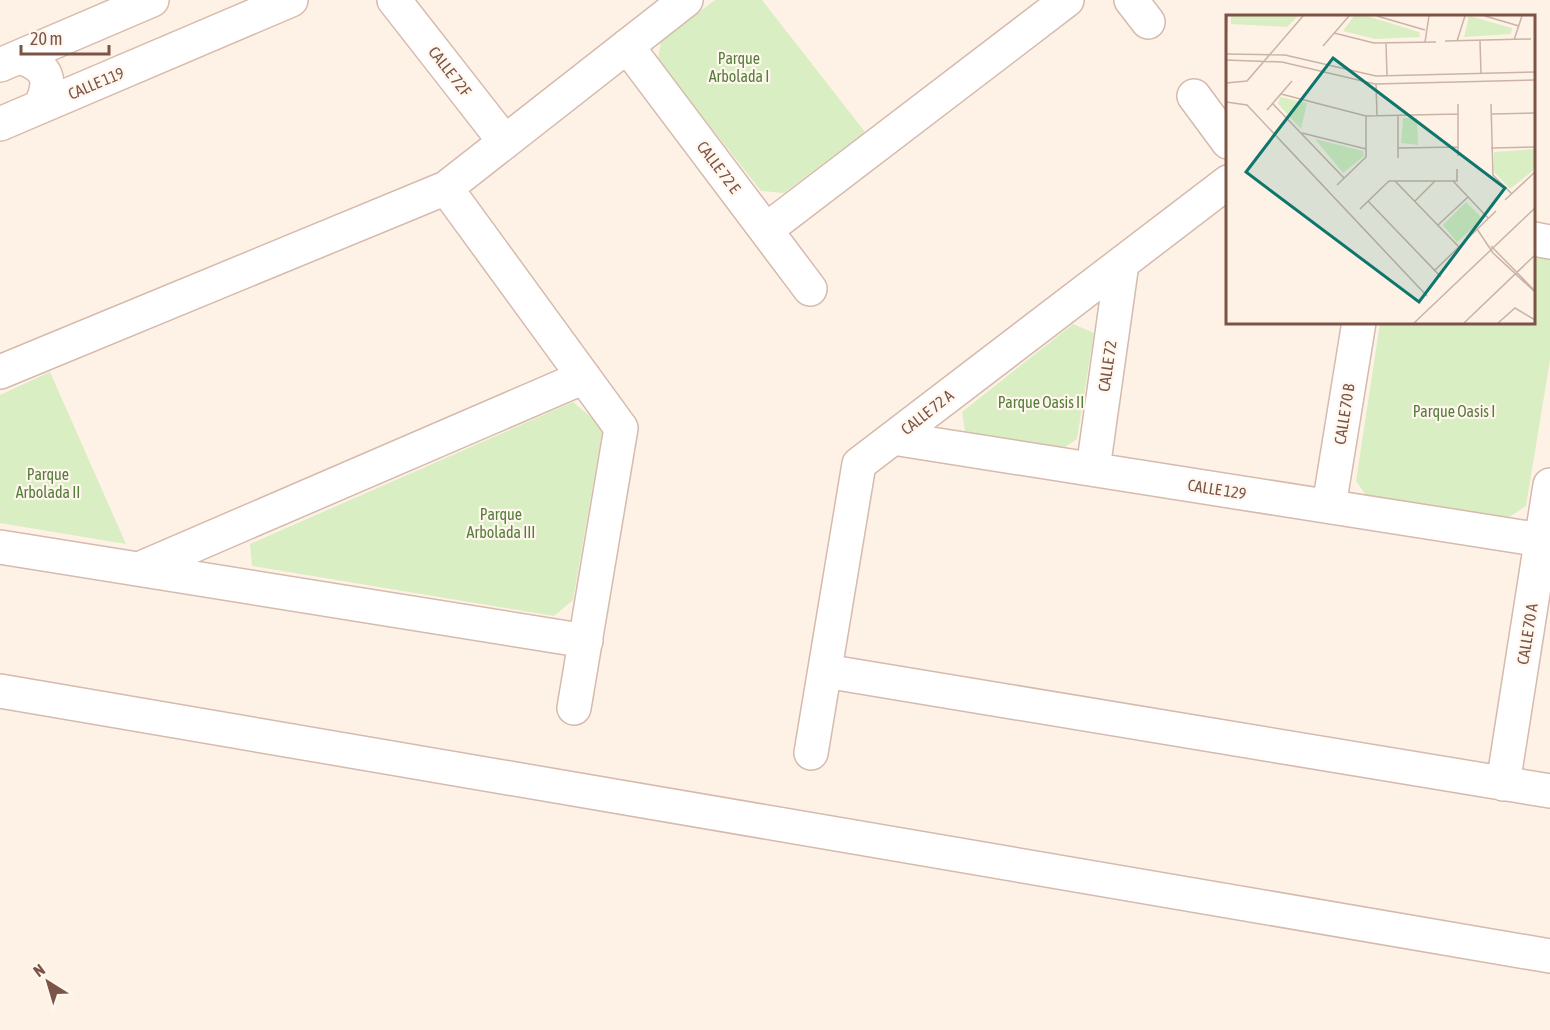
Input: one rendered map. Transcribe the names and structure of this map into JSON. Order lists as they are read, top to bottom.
{
  "streets": {
    "street": [
      "CALLE 72F",
      "CALLE 119",
      "CALLE 72 E",
      "CALLE 72",
      "CALLE 72 A",
      "CALLE 70 B",
      "CALLE 129",
      "CALLE 70 A"
    ]
  },
  "crossings": [
    ["CALLE 72", "CALLE 72 A"],
    ["CALLE 72", "CALLE 129"],
    ["CALLE 72 A", "CALLE 129"],
    ["CALLE 70 B", "CALLE 129"],
    ["CALLE 129", "CALLE 70 A"]
  ],
  "parks": [
    "Parque Arbolada I",
    "Parque Oasis II",
    "Parque Oasis I",
    "Parque Arbolada II",
    "Parque Arbolada III"
  ],
  "scale_bar": "20 m",
  "north": "top left"
}
